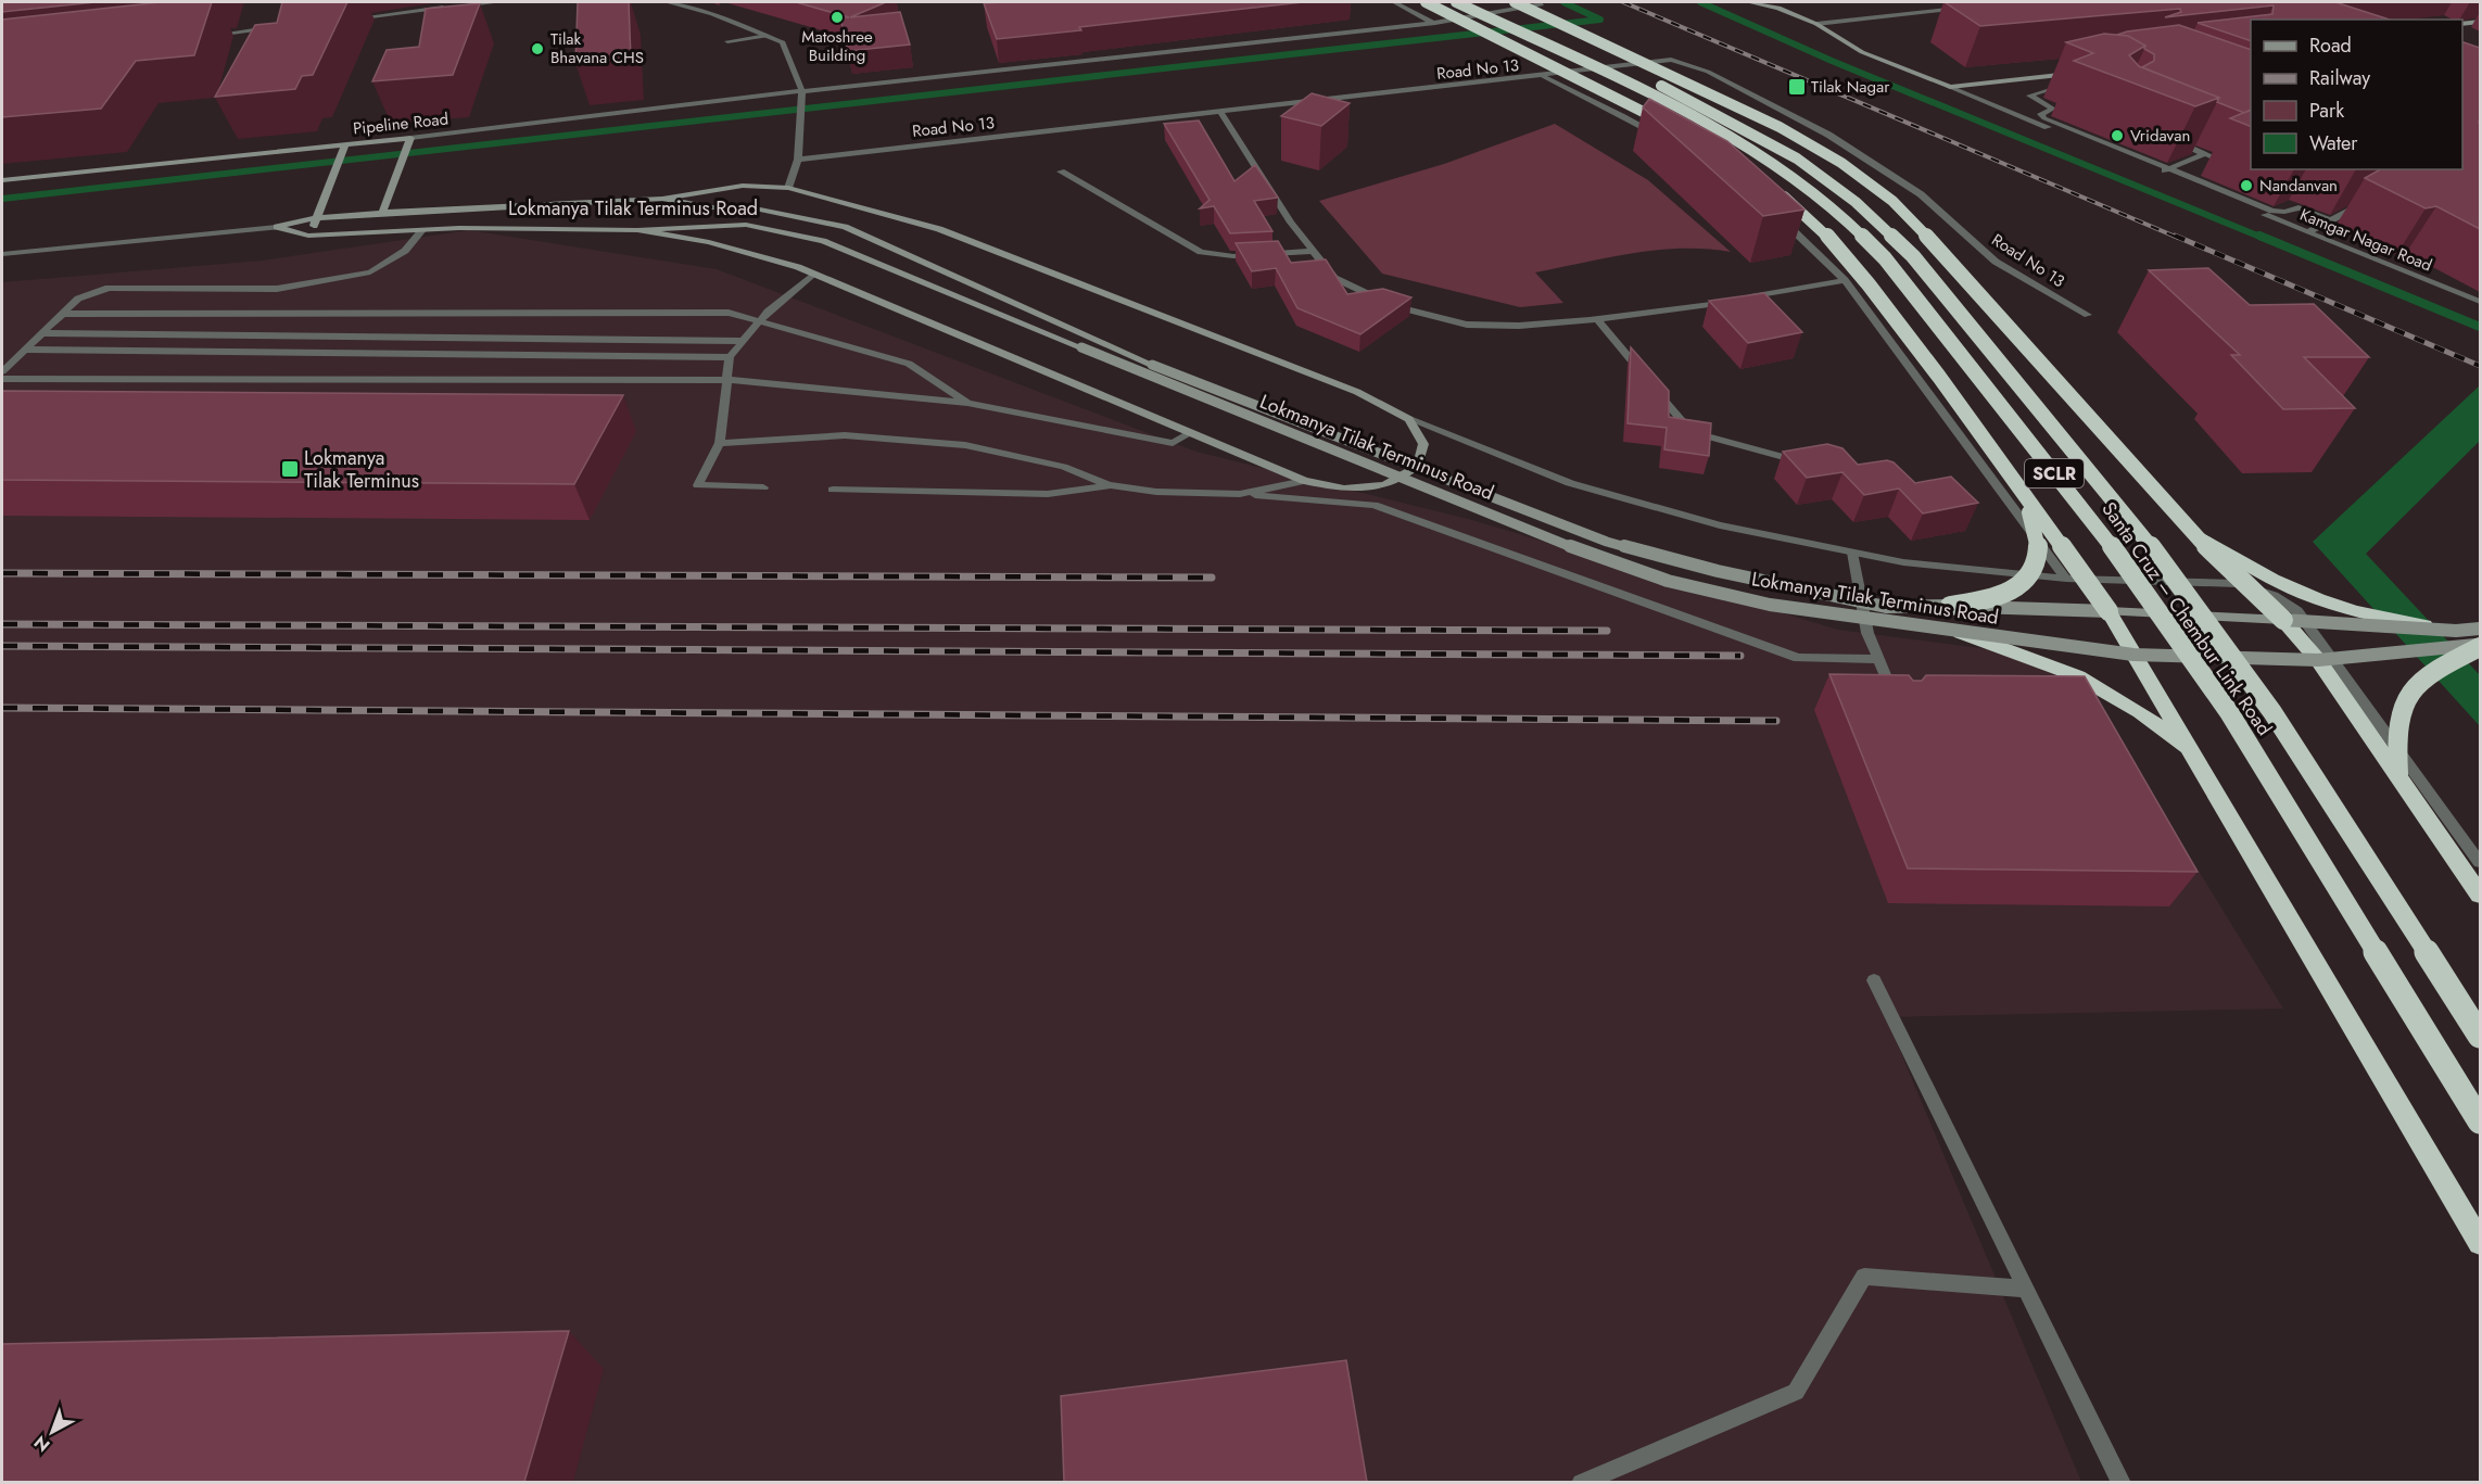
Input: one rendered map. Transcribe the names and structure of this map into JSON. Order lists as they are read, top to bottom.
{
  "streets": {
    "highway": ["SCLR", "Santa Cruz – Chembur Link Road"],
    "street": [
      "Road No 13",
      "Pipeline Road",
      "Lokmanya Tilak Terminus Road",
      "Kamgar Nagar Road"
    ]
  },
  "places": {
    "other": [
      "Matoshree Building",
      "Tilak Bhavana CHS",
      "Vridavan",
      "Nandanvan"
    ],
    "transit": ["Tilak Nagar", "Lokmanya Tilak Terminus"]
  },
  "legend": [
    "Road",
    "Railway",
    "Park",
    "Water"
  ],
  "north": "bottom left"
}
